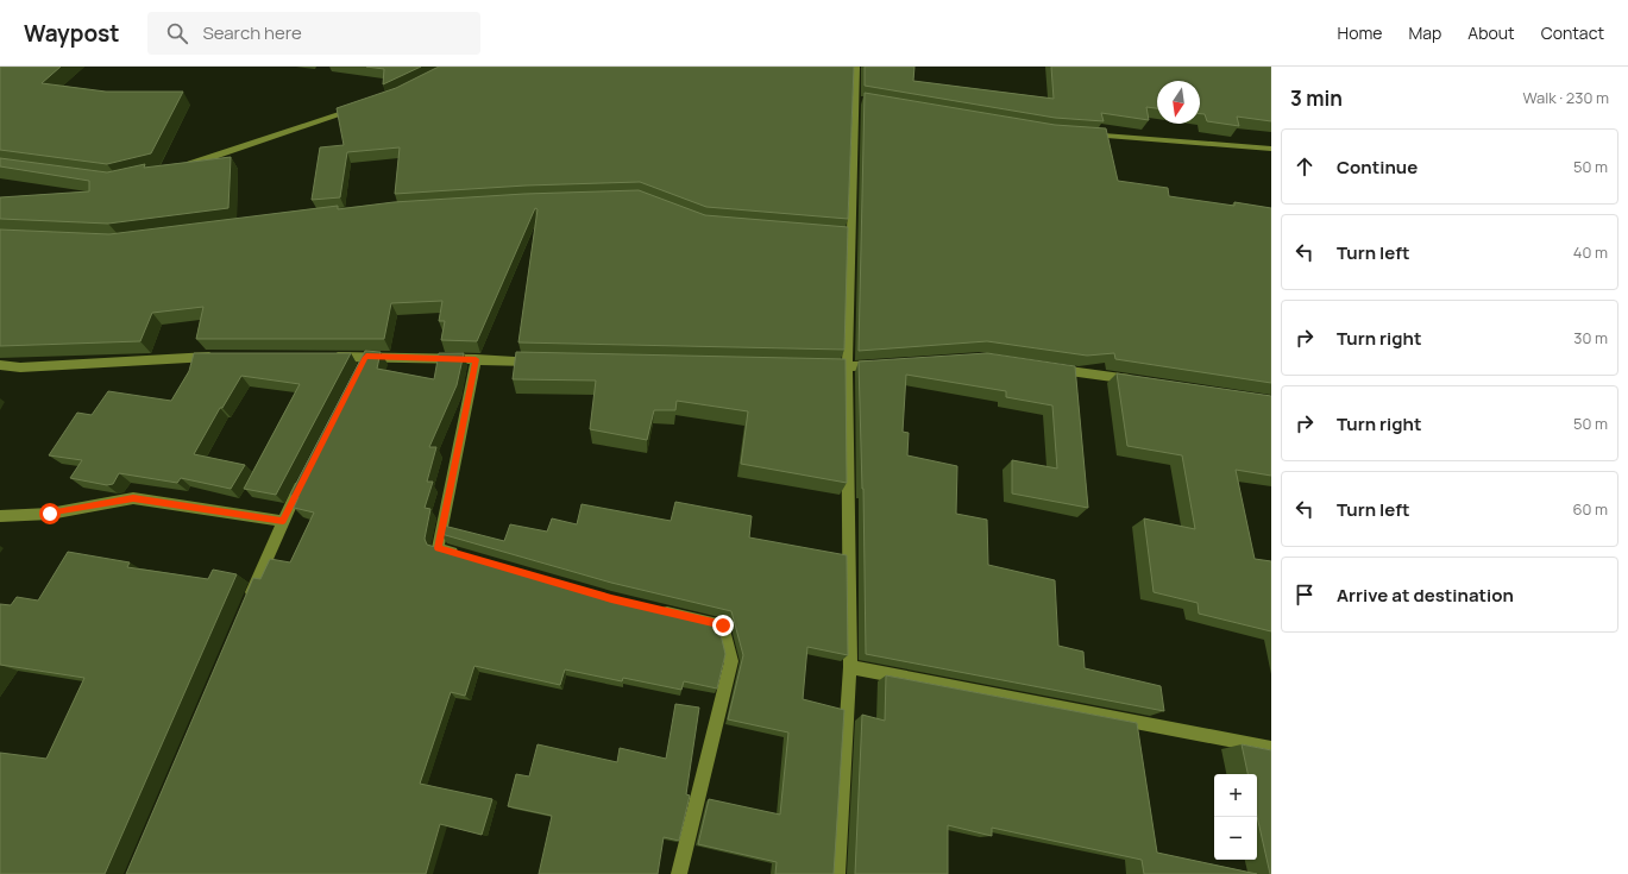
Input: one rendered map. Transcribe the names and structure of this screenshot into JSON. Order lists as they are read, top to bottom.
{
  "north": "bottom",
  "page": {
    "header": "Waypost",
    "search": "Search here",
    "nav": [
      "Home",
      "Map",
      "About",
      "Contact"
    ],
    "heading": ["3 min", "Walk · 230 m"],
    "list": [
      ["Continue", "50 m"],
      ["Turn left", "40 m"],
      ["Turn right", "30 m"],
      ["Turn right", "50 m"],
      ["Turn left", "60 m"],
      "Arrive at destination"
    ],
    "map_buttons": ["+", "−"]
  }
}
